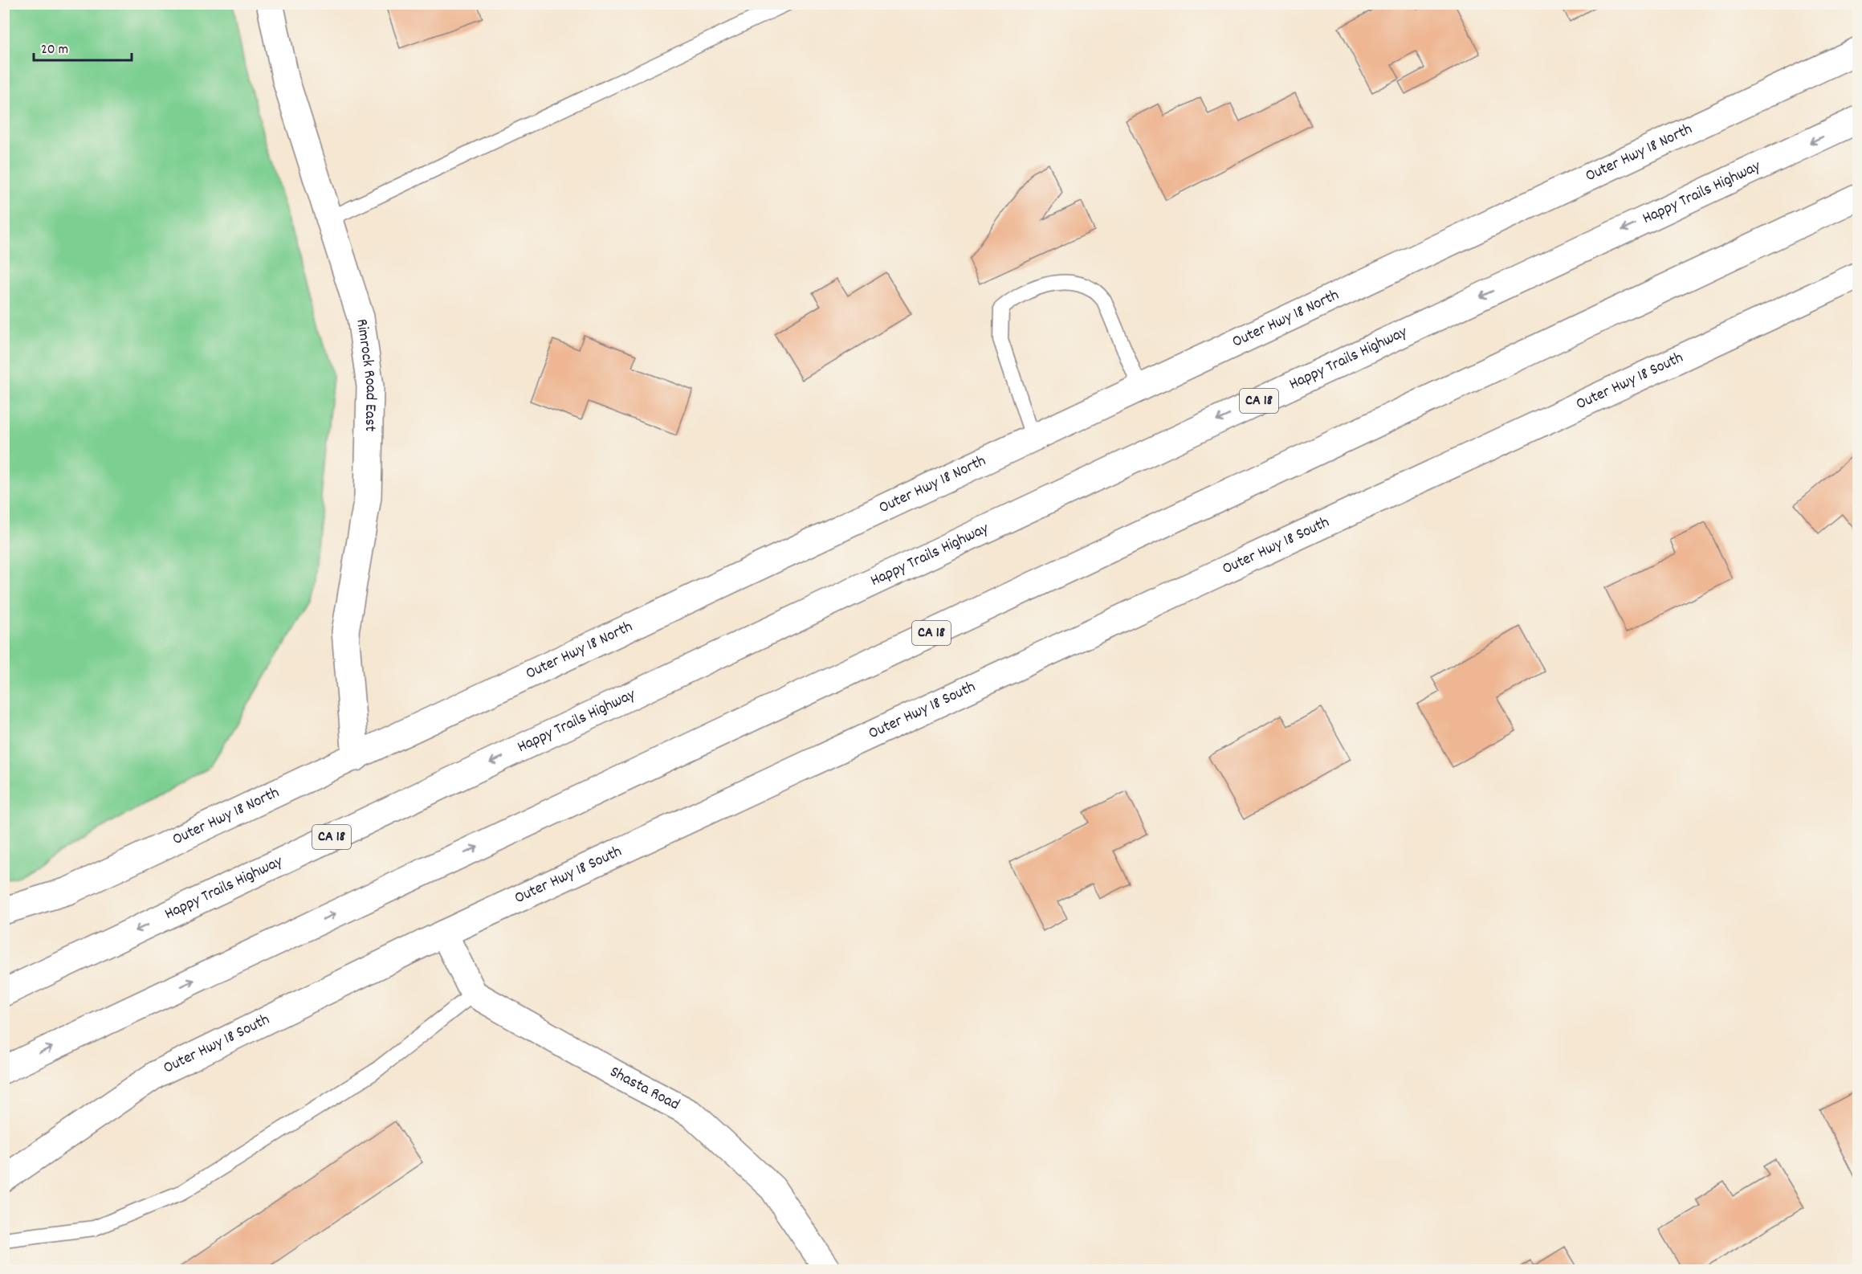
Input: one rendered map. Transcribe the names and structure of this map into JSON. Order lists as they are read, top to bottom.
{
  "streets": {
    "street": [
      "Outer Hwy 18 North",
      "Happy Trails Highway",
      "Rimrock Road East",
      "Outer Hwy 18 South",
      "CA 18",
      "Shasta Road"
    ]
  },
  "crossings": [
    ["Outer Hwy 18 North", "Rimrock Road East"]
  ],
  "scale_bar": "20 m"
}
